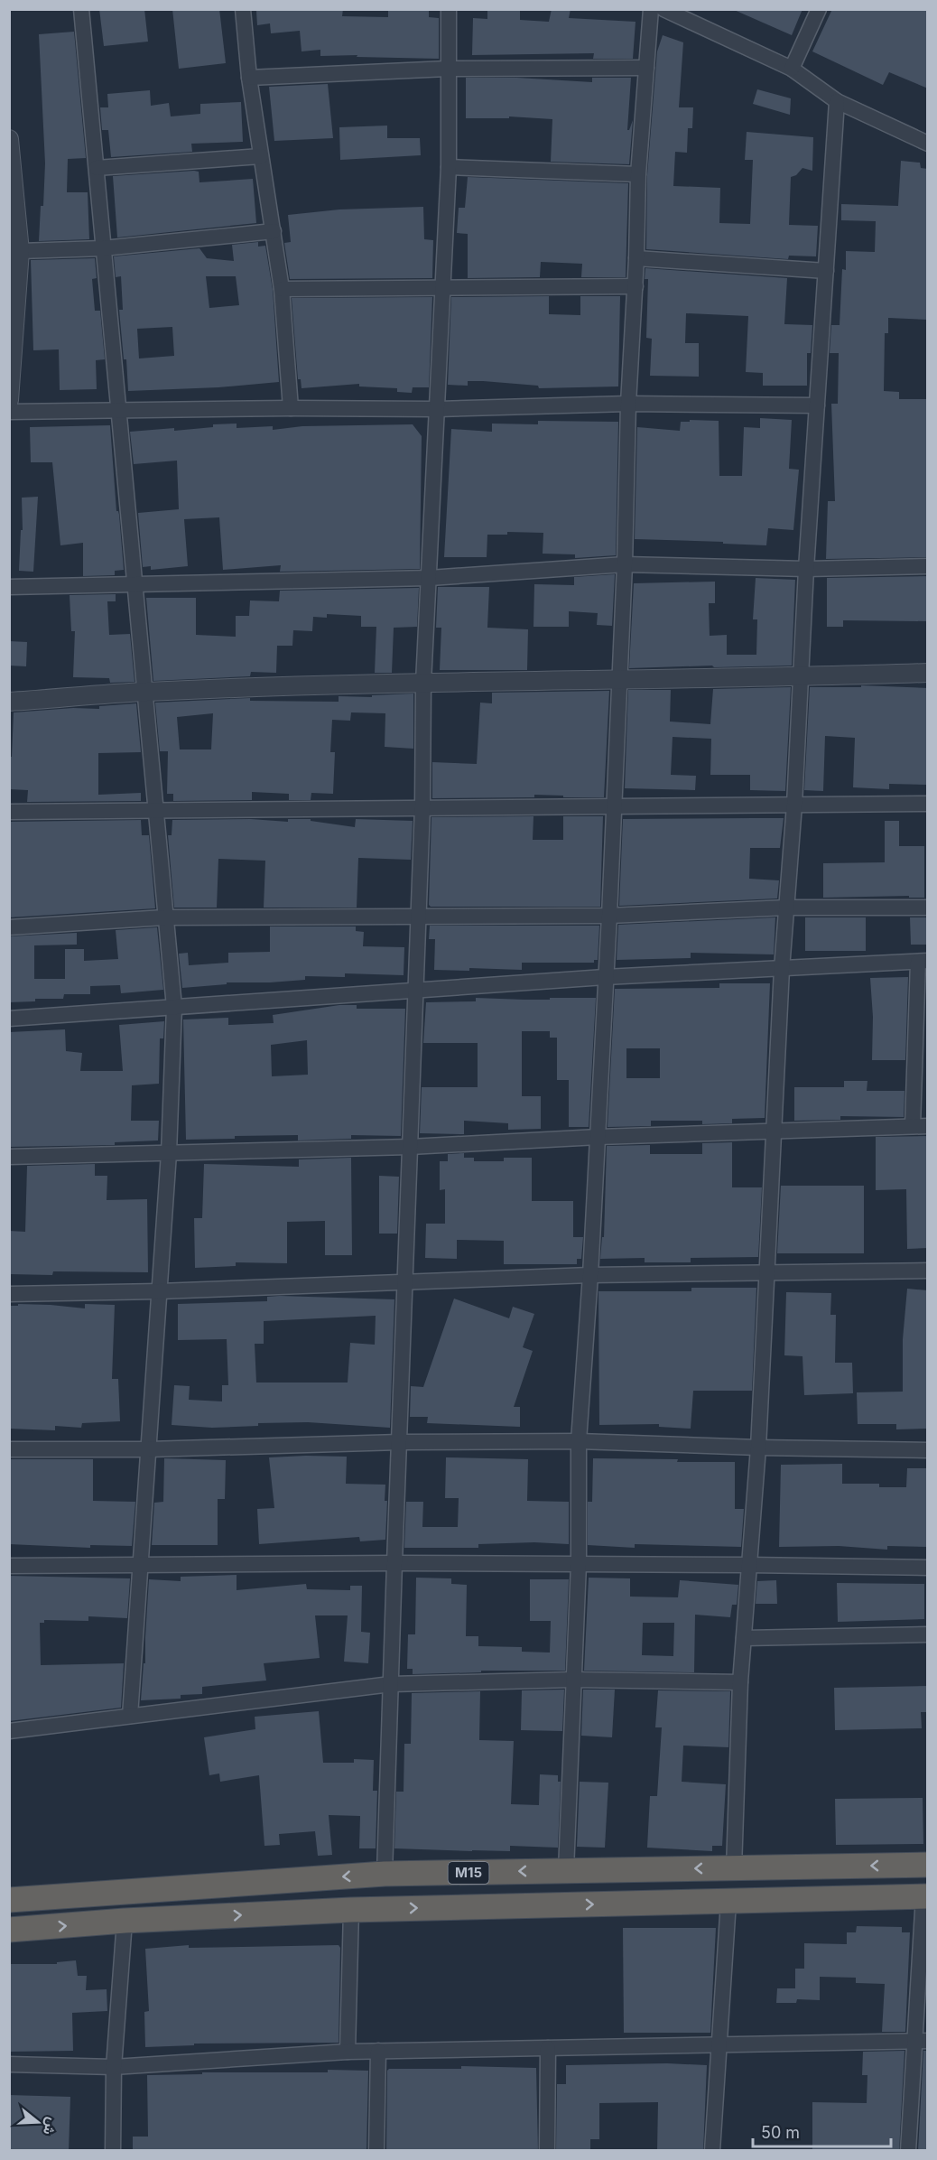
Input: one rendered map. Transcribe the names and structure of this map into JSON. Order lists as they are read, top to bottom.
{
  "streets": {
    "highway": ["M15"]
  },
  "scale_bar": "50 m",
  "north": "right"
}
